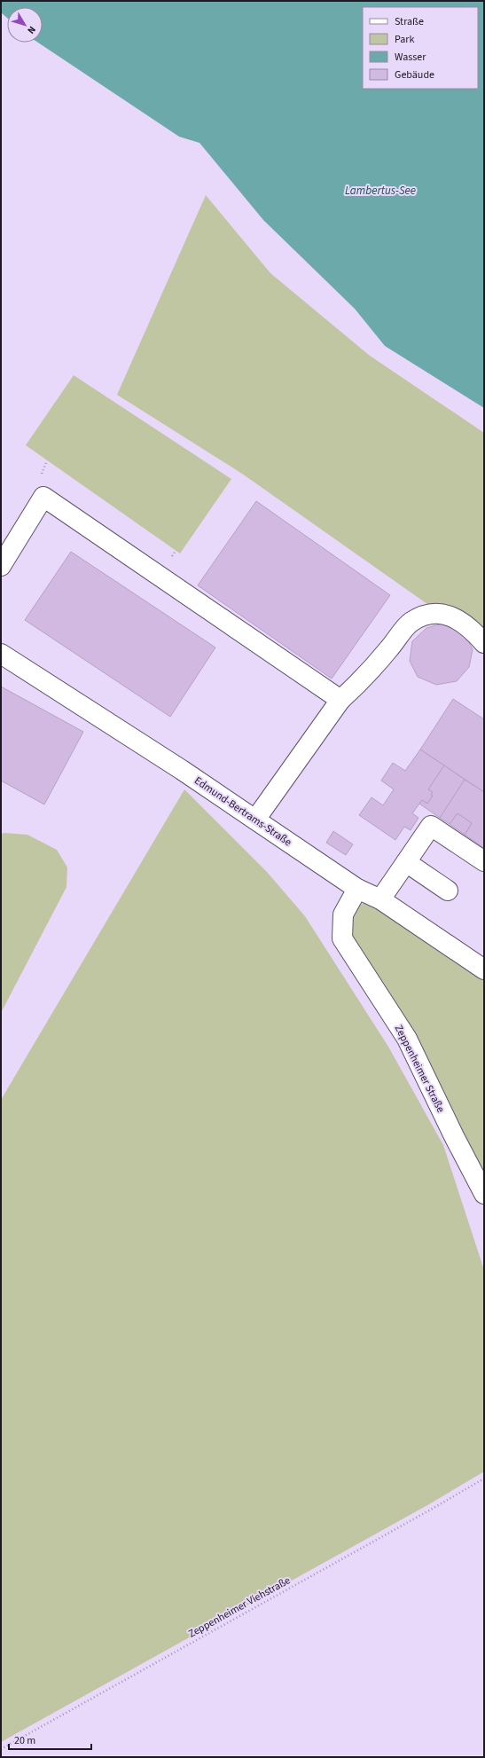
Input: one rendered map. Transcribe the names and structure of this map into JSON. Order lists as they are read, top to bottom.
{
  "streets": {
    "street": ["Edmund-Bertrams-Straße", "Zeppenheimer Straße"],
    "path": ["Zeppenheimer Viehstraße"]
  },
  "crossings": [
    ["Edmund-Bertrams-Straße", "Zeppenheimer Straße"]
  ],
  "water": ["Lambertus-See"],
  "legend": [
    "Straße",
    "Park",
    "Wasser",
    "Gebäude"
  ],
  "scale_bar": "20 m",
  "north": "bottom right"
}
